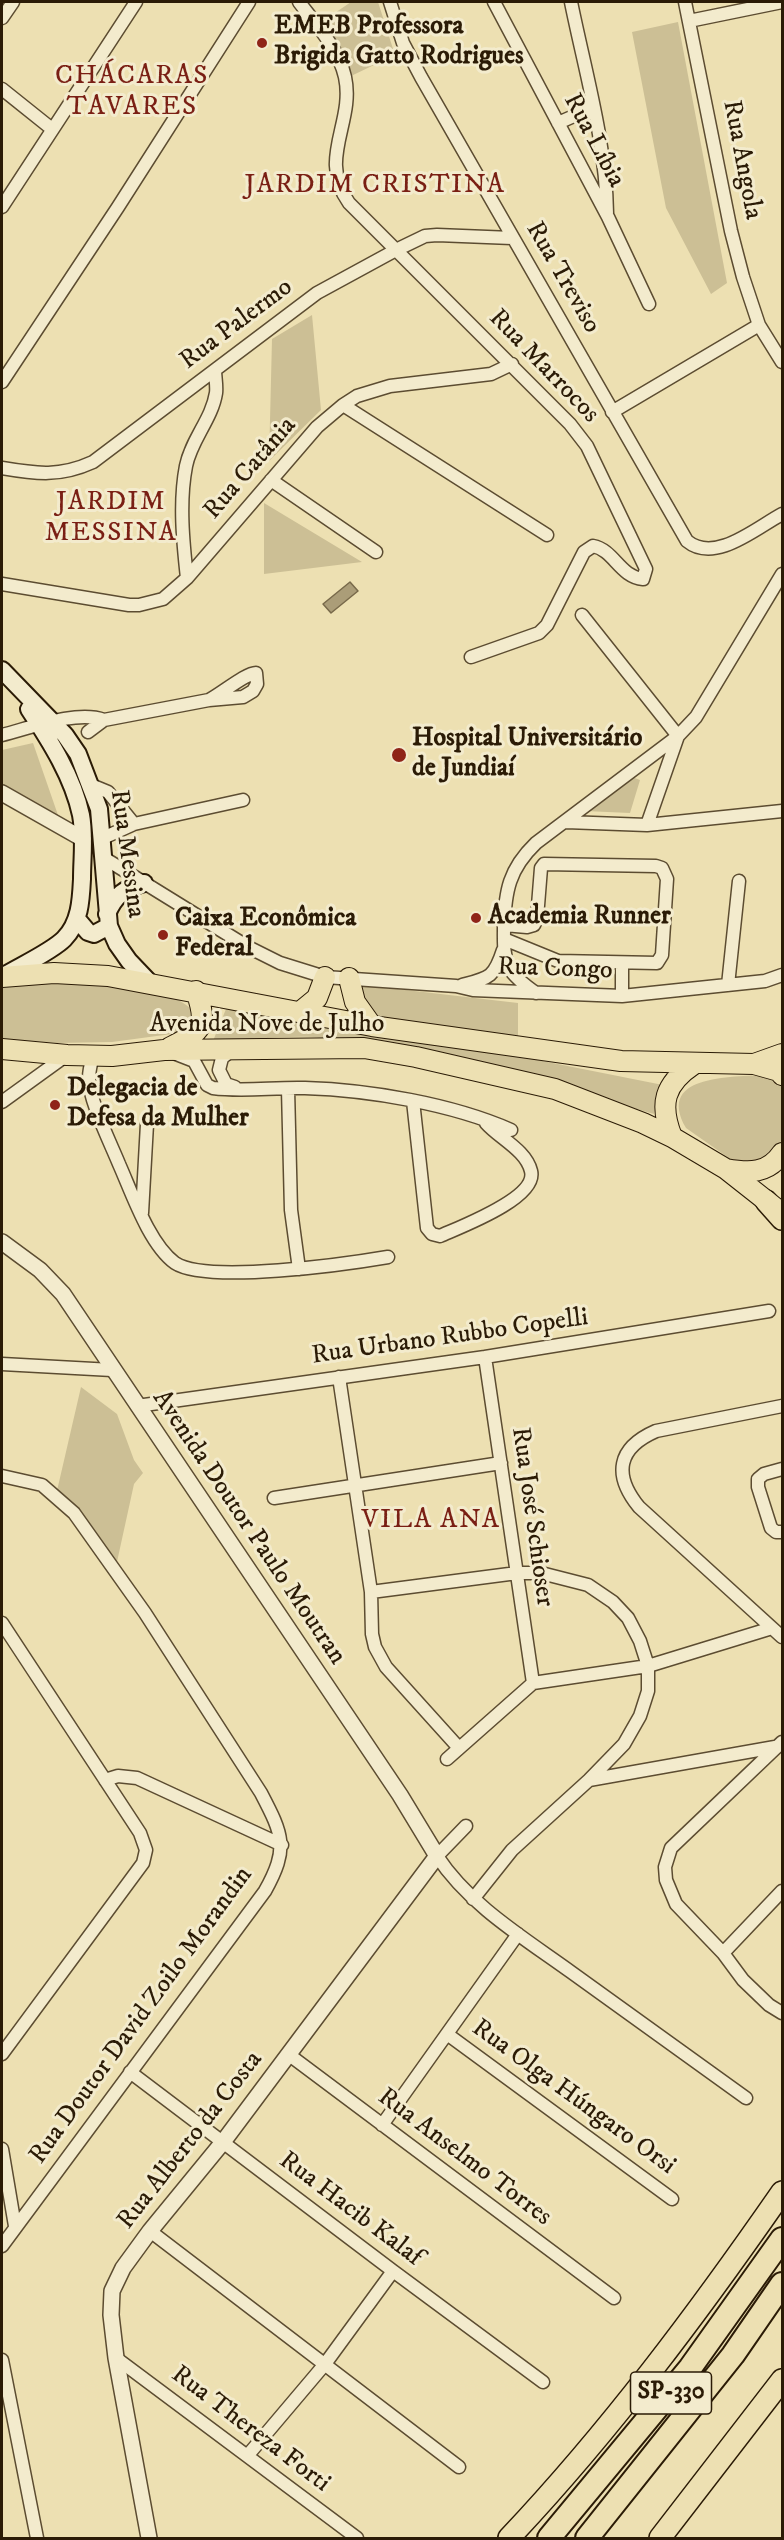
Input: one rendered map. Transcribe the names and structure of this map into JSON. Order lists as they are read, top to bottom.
{
  "streets": {
    "highway": ["SP-330"],
    "main road": ["Rua Messina", "Avenida Nove de Julho"],
    "street": [
      "Rua Líbia",
      "Rua Angola",
      "Rua Treviso",
      "Rua Palermo",
      "Rua Marrocos",
      "Rua Catânia",
      "Rua Congo",
      "Rua Urbano Rubbo Copelli",
      "Rua José Schioser",
      "Avenida Doutor Paulo Moutran",
      "Rua Doutor David Zoilo Morandin",
      "Rua Olga Húngaro Orsi",
      "Rua Alberto da Costa",
      "Rua Anselmo Torres",
      "Rua Hacib Kalaf",
      "Rua Thereza Forti"
    ]
  },
  "crossings": [
    ["Rua Treviso", "Rua Palermo"],
    ["Rua Palermo", "Rua Marrocos"],
    ["Rua Marrocos", "Rua Catânia"],
    ["Rua Messina", "Rua Congo"],
    ["Rua Messina", "Avenida Nove de Julho"],
    ["Rua Urbano Rubbo Copelli", "Rua José Schioser"],
    ["Rua Urbano Rubbo Copelli", "Avenida Doutor Paulo Moutran"],
    ["Avenida Doutor Paulo Moutran", "Rua Alberto da Costa"],
    ["Rua Doutor David Zoilo Morandin", "Rua Hacib Kalaf"],
    ["Rua Alberto da Costa", "Rua Anselmo Torres"],
    ["Rua Alberto da Costa", "Rua Hacib Kalaf"],
    ["Rua Alberto da Costa", "Rua Thereza Forti"]
  ],
  "districts": [
    "CHÁCARAS TAVARES",
    "JARDIM CRISTINA",
    "JARDIM MESSINA",
    "VILA ANA"
  ],
  "places": [
    "EMEB Professora Brigida Gatto Rodrigues",
    "Hospital Universitário de Jundiaí",
    "Academia Runner",
    "Caixa Econômica Federal",
    "Delegacia de Defesa da Mulher"
  ]
}
